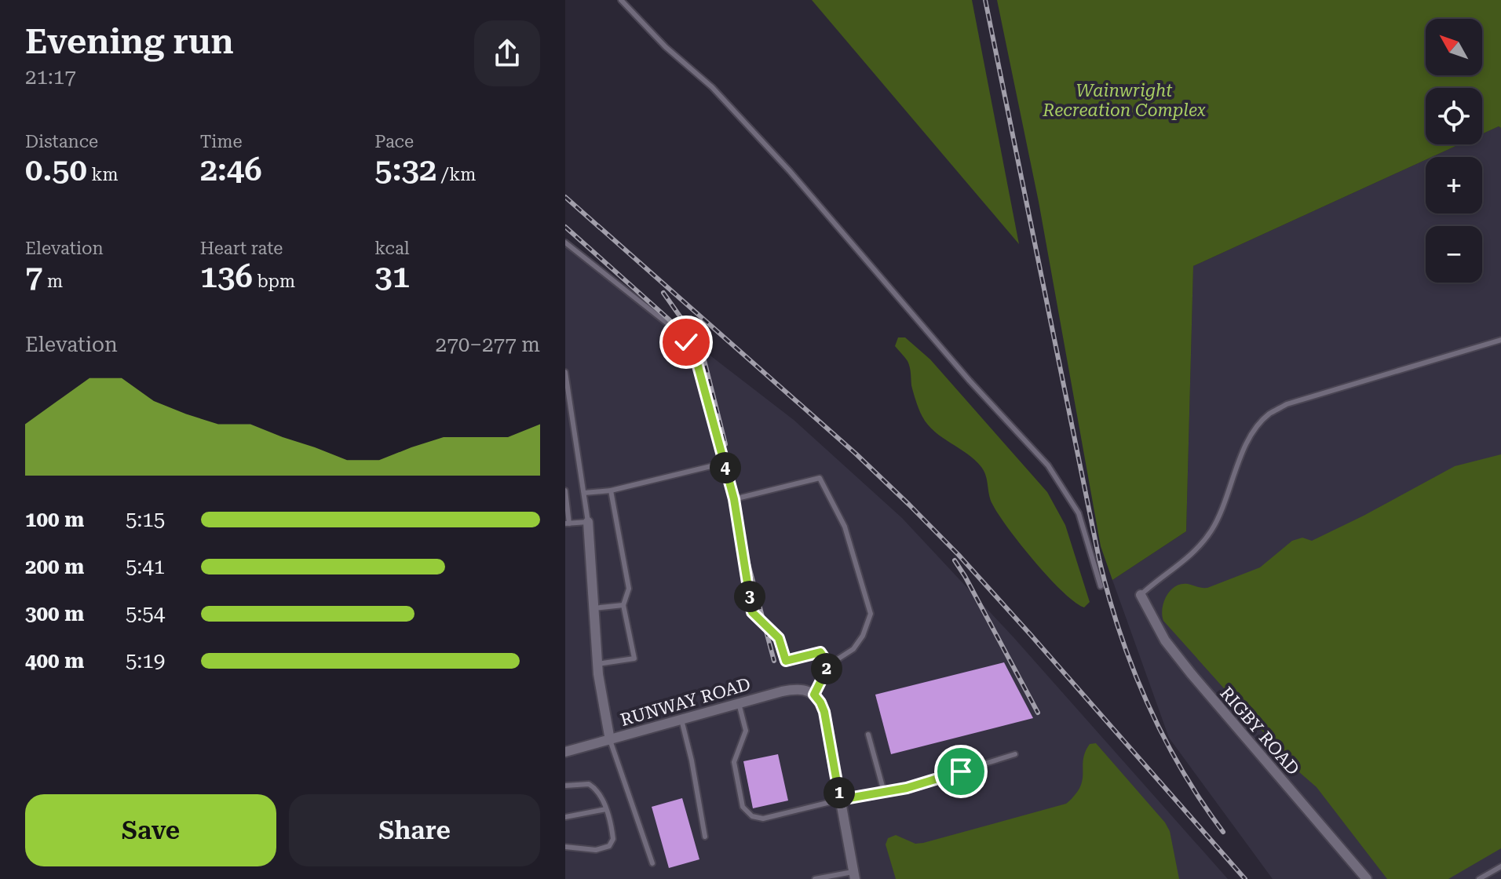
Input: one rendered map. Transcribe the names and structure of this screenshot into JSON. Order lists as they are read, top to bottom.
{
  "streets": {
    "street": ["RUNWAY ROAD", "RIGBY ROAD"]
  },
  "parks": ["Wainwright Recreation Complex"],
  "north": "top left",
  "page": {
    "heading": ["Evening run", "21:17"],
    "map_buttons": ["+", "−"],
    "stats": [
      ["Distance", "0.50 km"],
      ["Time", "2:46"],
      ["Pace", "5:32 /km"],
      ["Elevation", "7 m"],
      ["Heart rate", "136 bpm"],
      ["kcal", "31"]
    ],
    "chart": ["Elevation", "270–277 m"],
    "pins": [
      "4",
      "3",
      "2",
      "1"
    ],
    "list": [
      {
        "name": "100 m",
        "note": "5:15"
      },
      {
        "name": "200 m",
        "note": "5:41"
      },
      {
        "name": "300 m",
        "note": "5:54"
      },
      {
        "name": "400 m",
        "note": "5:19"
      }
    ],
    "buttons": ["Save", "Share"]
  }
}
